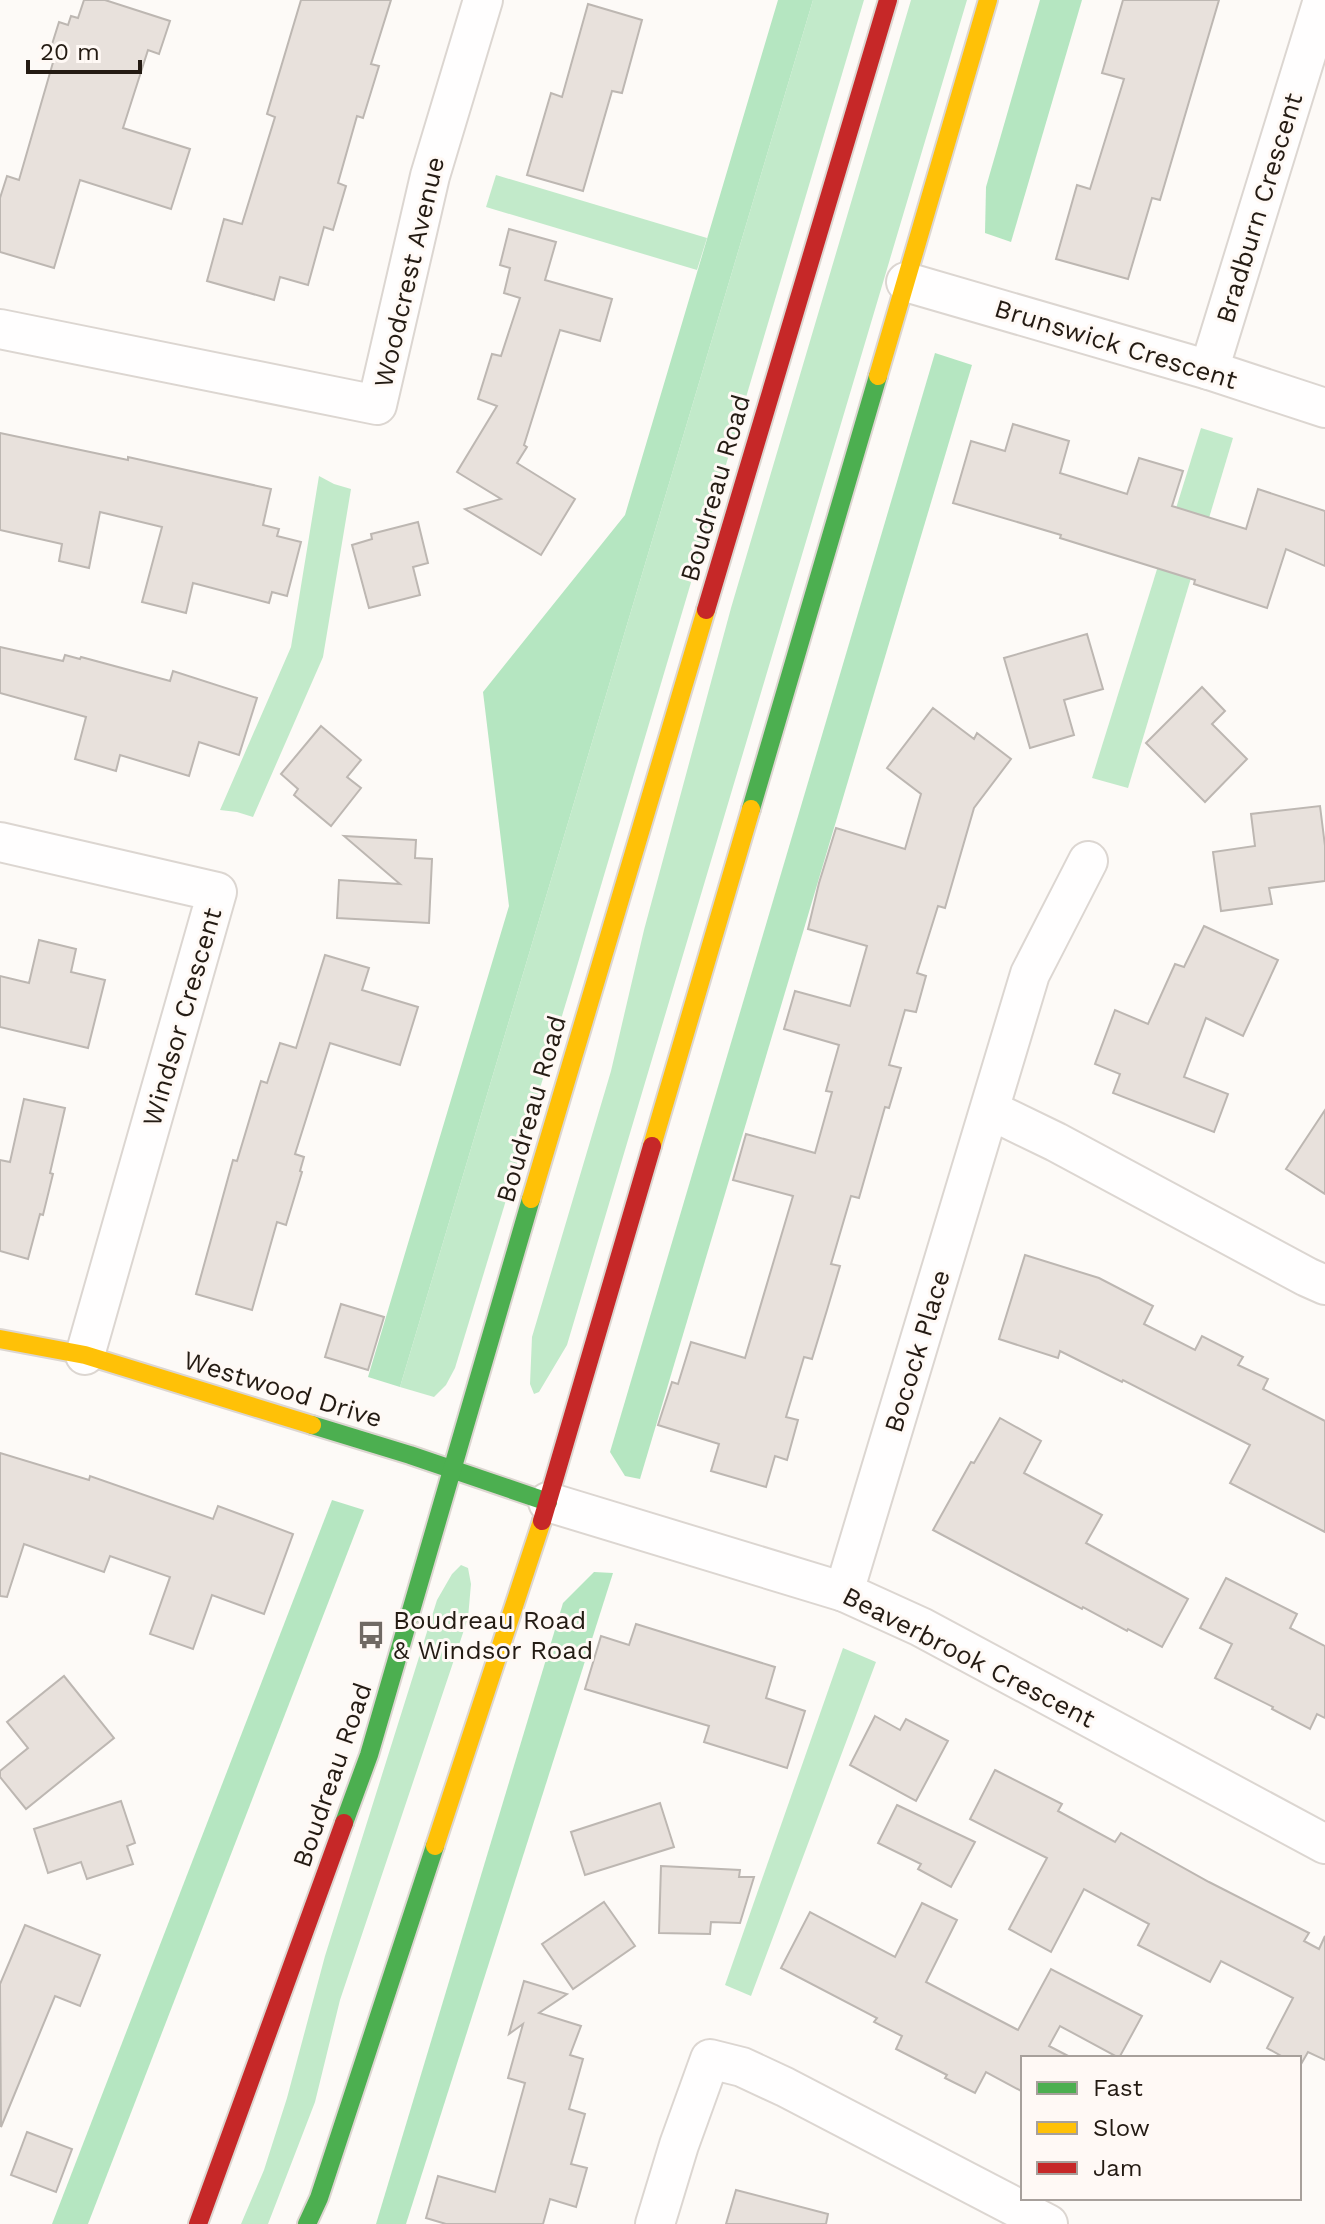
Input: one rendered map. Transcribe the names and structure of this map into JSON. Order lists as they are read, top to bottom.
{
  "streets": {
    "main road": ["Boudreau Road", "Westwood Drive"],
    "street": [
      "Bradburn Crescent",
      "Woodcrest Avenue",
      "Brunswick Crescent",
      "Windsor Crescent",
      "Bocock Place",
      "Beaverbrook Crescent"
    ]
  },
  "crossings": [
    ["Bradburn Crescent", "Brunswick Crescent"],
    ["Boudreau Road", "Westwood Drive"],
    ["Windsor Crescent", "Westwood Drive"],
    ["Bocock Place", "Beaverbrook Crescent"],
    ["Westwood Drive", "Beaverbrook Crescent"]
  ],
  "places": {
    "bus stop": ["Boudreau Road & Windsor Road"]
  },
  "legend": ["Fast", "Slow", "Jam"],
  "scale_bar": "20 m"
}
